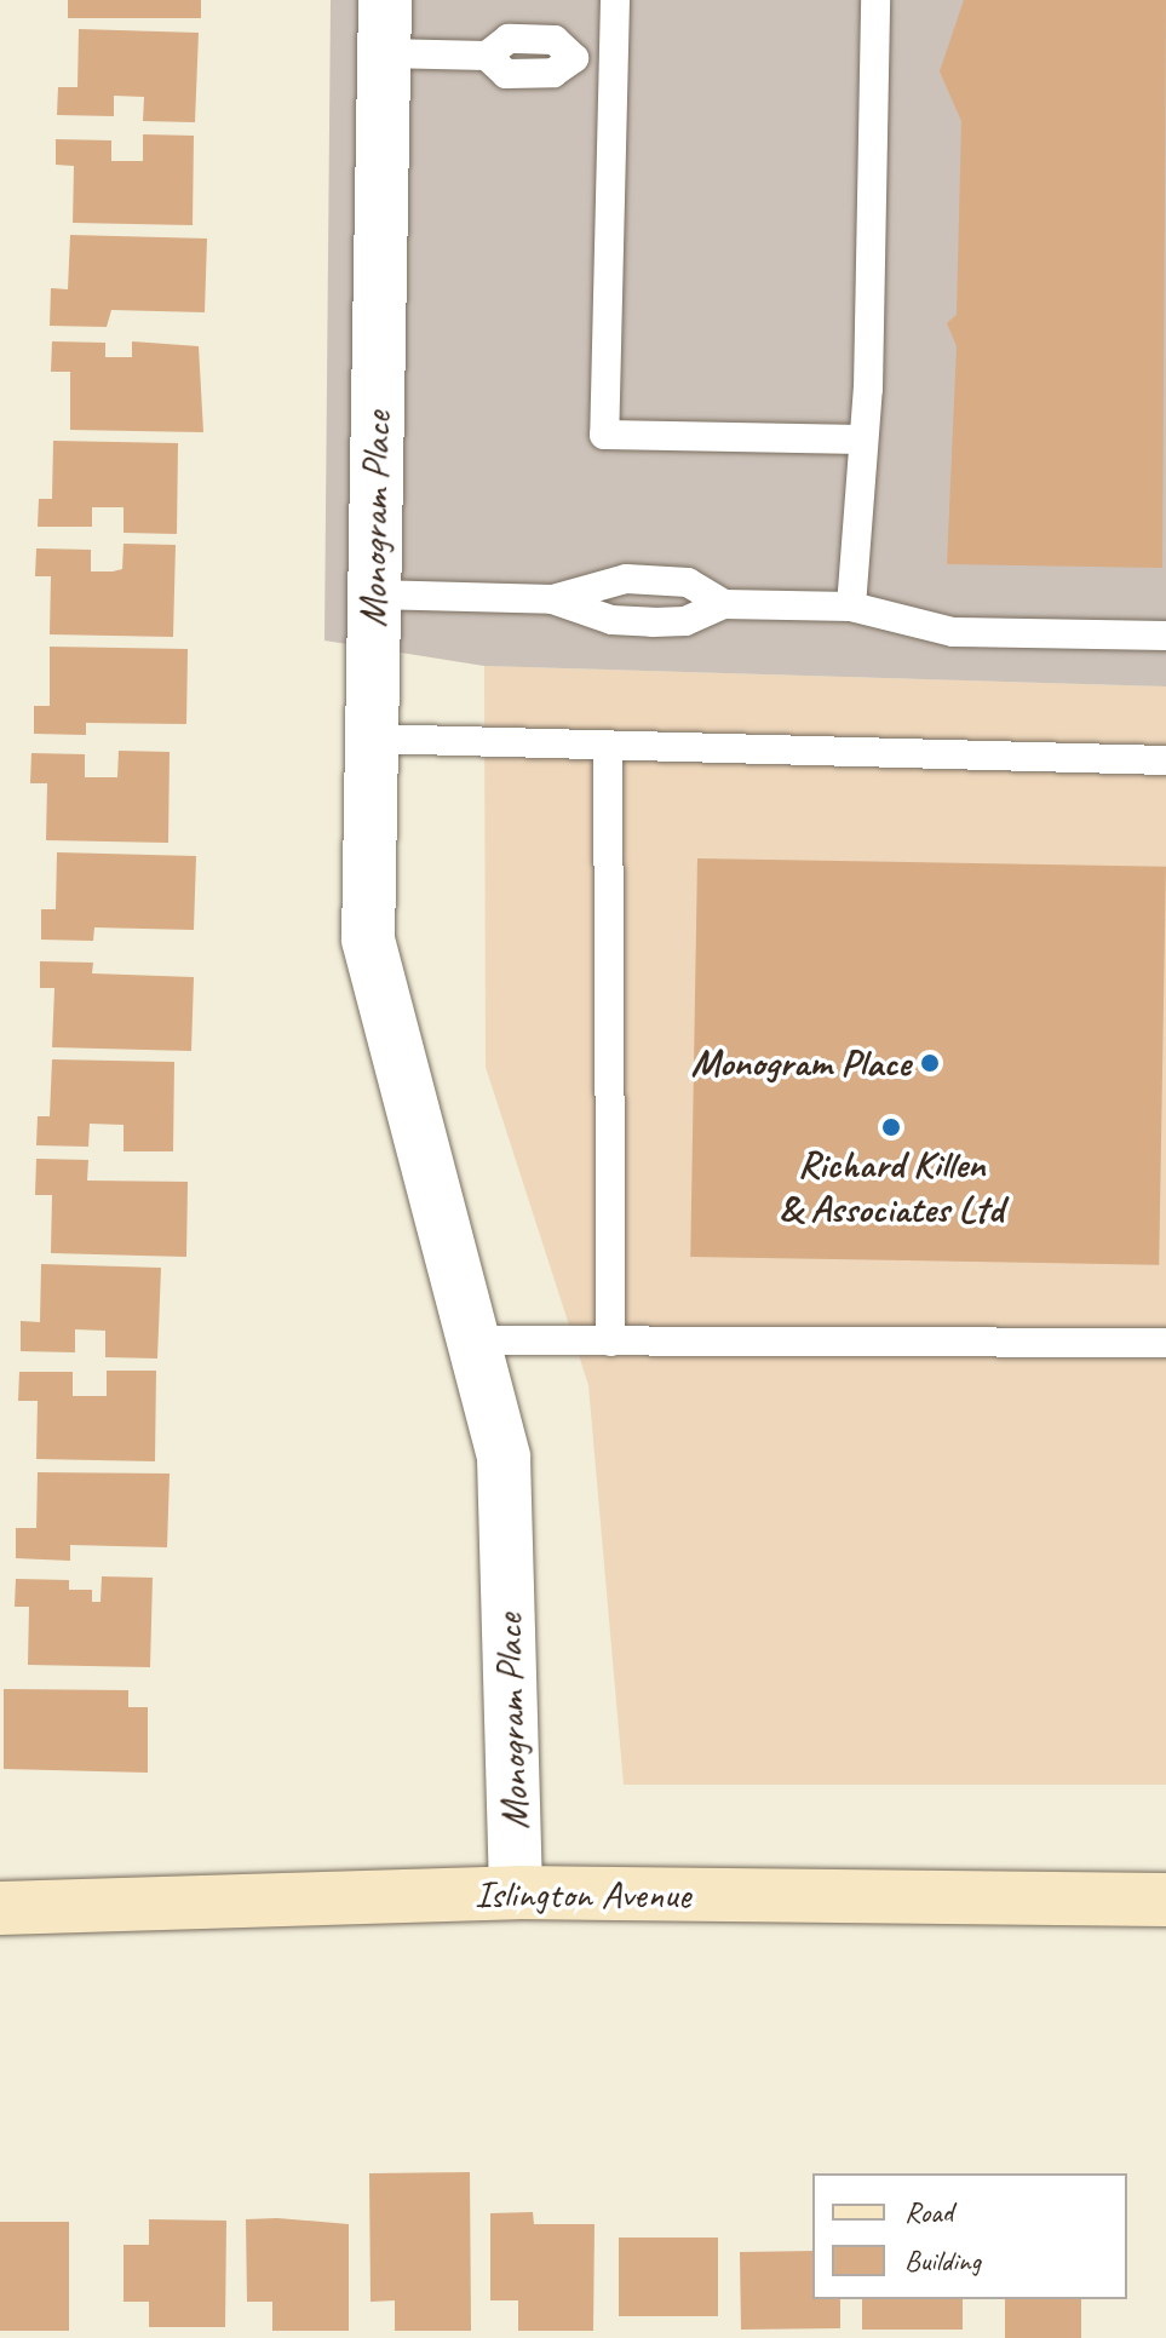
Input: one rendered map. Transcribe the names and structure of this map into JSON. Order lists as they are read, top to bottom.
{
  "streets": {
    "main road": ["Islington Avenue"],
    "street": ["Monogram Place"]
  },
  "crossings": [
    ["Monogram Place", "Islington Avenue"]
  ],
  "places": ["Monogram Place", "Richard Killen & Associates Ltd"],
  "legend": ["Road", "Building"]
}
